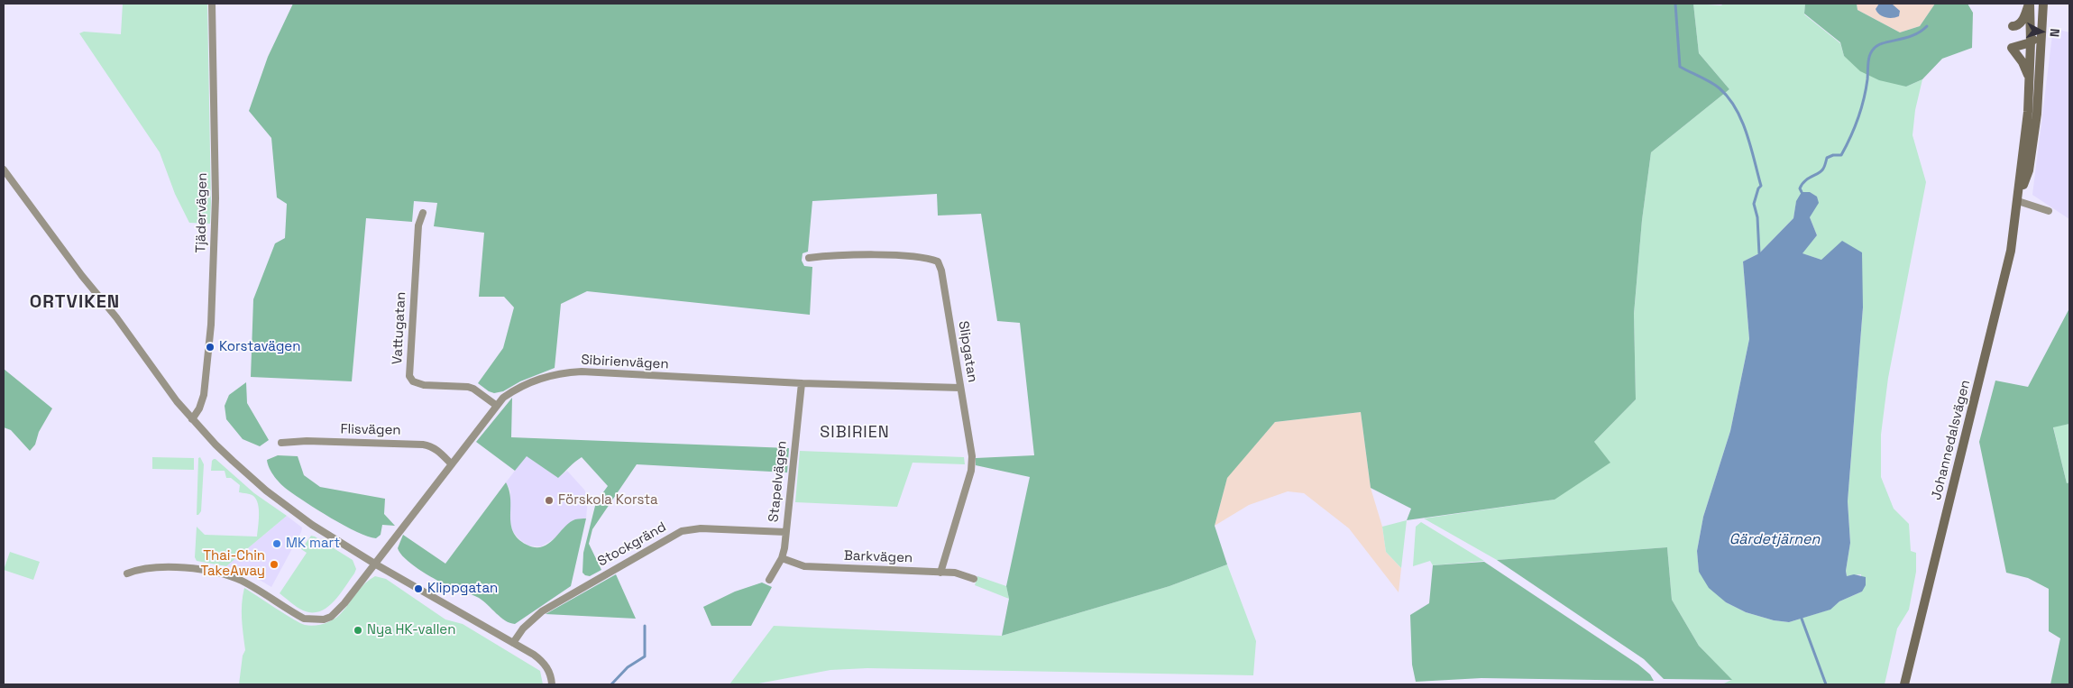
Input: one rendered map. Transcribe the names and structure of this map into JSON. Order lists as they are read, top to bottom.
{
  "streets": {
    "main road": ["Johannedalsvägen"],
    "street": [
      "Tjädervägen",
      "Vattugatan",
      "Slipgatan",
      "Sibirienvägen",
      "Flisvägen",
      "Stapelvägen",
      "Stockgränd",
      "Barkvägen"
    ]
  },
  "crossings": [
    ["Vattugatan", "Sibirienvägen"],
    ["Slipgatan", "Sibirienvägen"],
    ["Slipgatan", "Barkvägen"],
    ["Sibirienvägen", "Flisvägen"],
    ["Sibirienvägen", "Stapelvägen"],
    ["Stapelvägen", "Stockgränd"],
    ["Stapelvägen", "Barkvägen"]
  ],
  "districts": ["ORTVIKEN", "SIBIRIEN"],
  "water": ["Gärdetjärnen"],
  "places": [
    "Korstavägen",
    "Förskola Korsta",
    "MK mart",
    "Thai-Chin TakeAway",
    "Klippgatan",
    "Nya HK-vallen"
  ],
  "north": "right"
}
